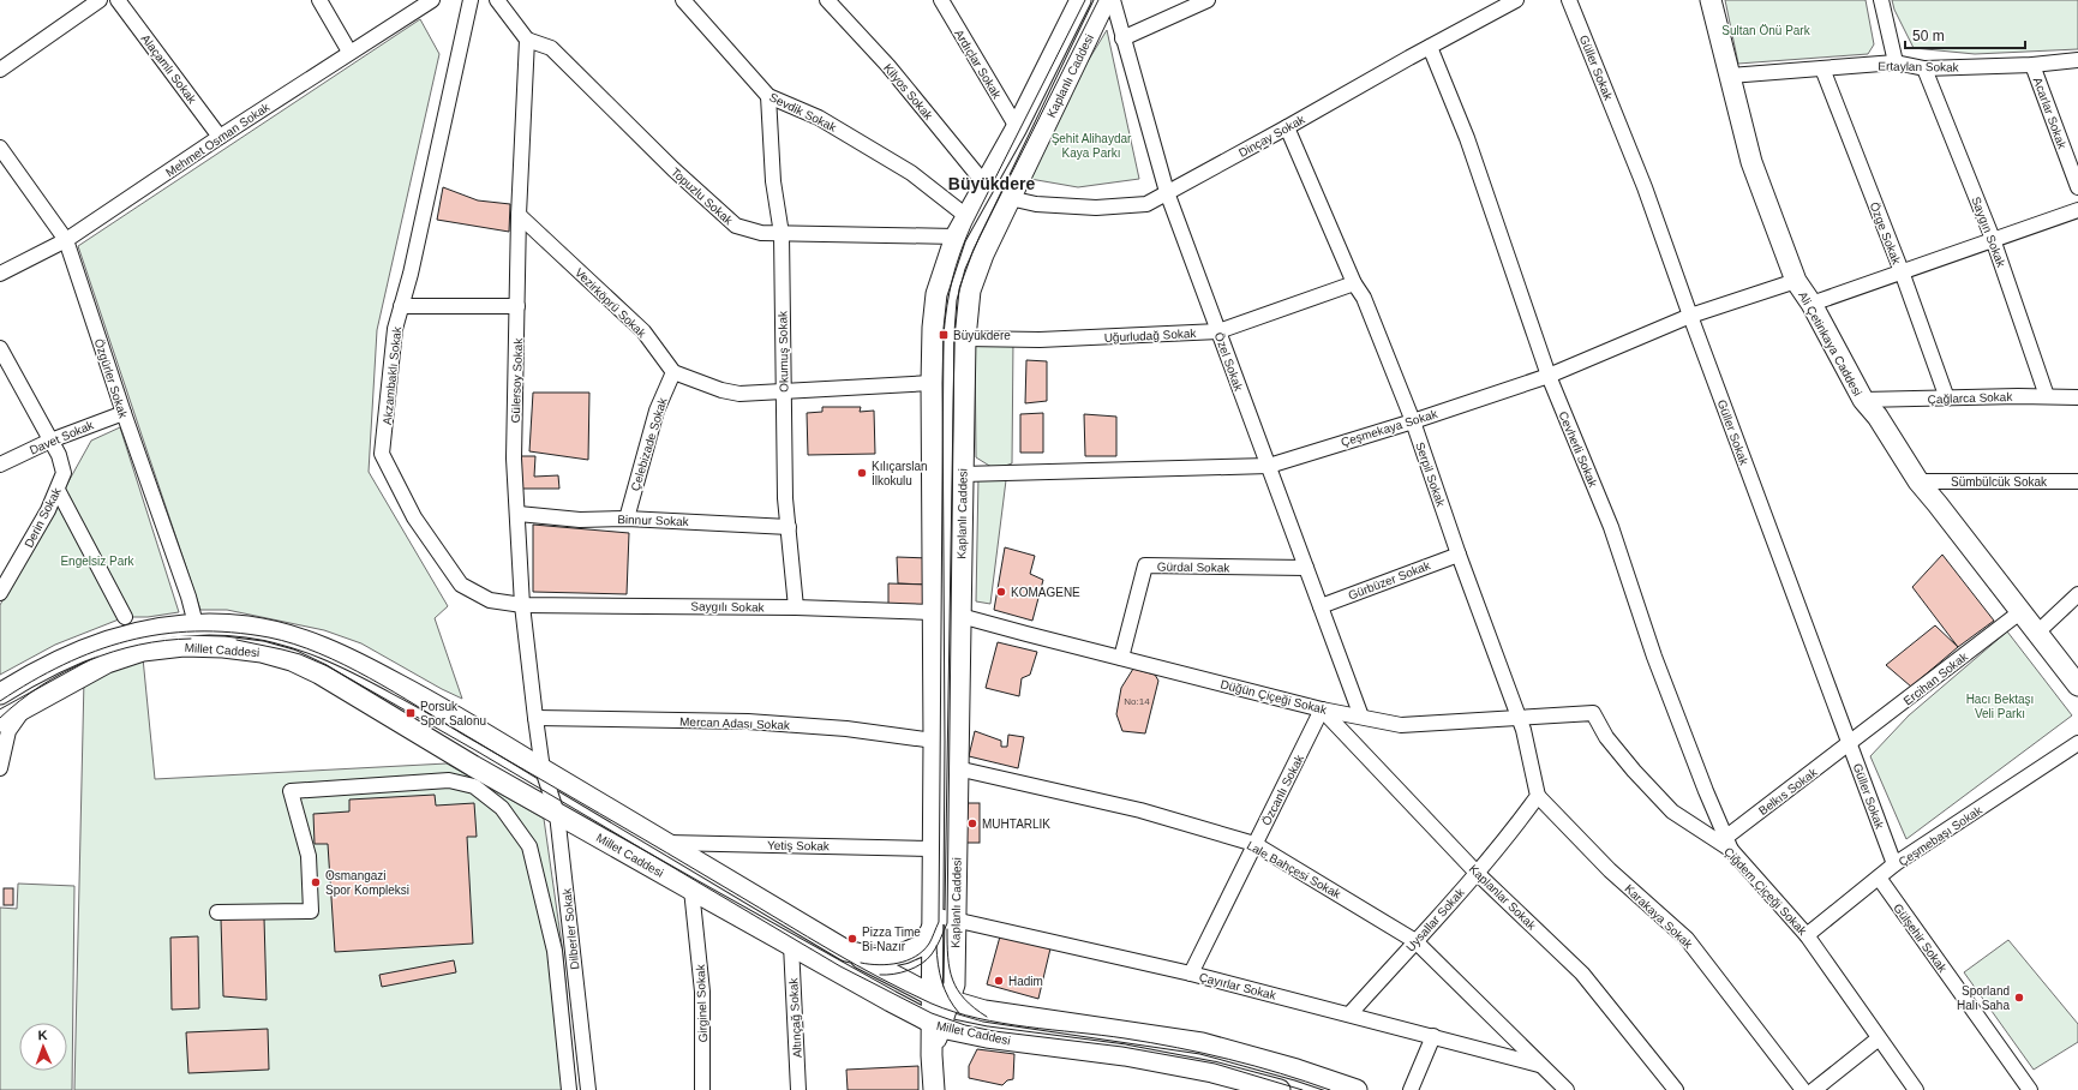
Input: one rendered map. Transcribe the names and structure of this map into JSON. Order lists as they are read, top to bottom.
{
  "streets": {
    "main road": ["Kaplanlı Caddesi", "Ali Çetinkaya Caddesi", "Millet Caddesi"],
    "street": [
      "Ardıçlar Sokak",
      "Ertaylan Sokak",
      "Güller Sokak",
      "Alaçamlı Sokak",
      "Kilyos Sokak",
      "Sevdik Sokak",
      "Acarlar Sokak",
      "Dinçay Sokak",
      "Mehmet Osman Sokak",
      "Topuzlu Sokak",
      "Saygın Sokak",
      "Özge Sokak",
      "Vezirköprü Sokak",
      "Uğurludağ Sokak",
      "Okumuş Sokak",
      "Özel Sokak",
      "Akzambaklı Sokak",
      "Özgürler Sokak",
      "Gülersoy Sokak",
      "Çağlarca Sokak",
      "Çeşmekaya Sokak",
      "Davet Sokak",
      "Çelebizade Sokak",
      "Cevherli Sokak",
      "Serpil Sokak",
      "Sümbülcük Sokak",
      "Derin Sokak",
      "Binnur Sokak",
      "Gürdal Sokak",
      "Gürbüzer Sokak",
      "Saygılı Sokak",
      "Ercihan Sokak",
      "Düğün Çiçeği Sokak",
      "Mercan Adası Sokak",
      "Özcanlı Sokak",
      "Belkıs Sokak",
      "Çeşmebaşı Sokak",
      "Yetiş Sokak",
      "Lale Bahçesi Sokak",
      "Çiğdem Çiçeği Sokak",
      "Kaplanlar Sokak",
      "Karakaya Sokak",
      "Uysallar Sokak",
      "Dilberler Sokak",
      "Gülşehir Sokak",
      "Çayırlar Sokak",
      "Girginel Sokak",
      "Altınçağ Sokak"
    ]
  },
  "crossings": [
    ["Ardıçlar Sokak", "Kaplanlı Caddesi"],
    ["Ertaylan Sokak", "Acarlar Sokak"],
    ["Ertaylan Sokak", "Saygın Sokak"],
    ["Ertaylan Sokak", "Özge Sokak"],
    ["Ertaylan Sokak", "Ali Çetinkaya Caddesi"],
    ["Güller Sokak", "Çeşmekaya Sokak"],
    ["Güller Sokak", "Ercihan Sokak"],
    ["Güller Sokak", "Belkıs Sokak"],
    ["Güller Sokak", "Çeşmebaşı Sokak"],
    ["Alaçamlı Sokak", "Mehmet Osman Sokak"],
    ["Kaplanlı Caddesi", "Kilyos Sokak"],
    ["Kaplanlı Caddesi", "Sevdik Sokak"],
    ["Kaplanlı Caddesi", "Dinçay Sokak"],
    ["Kaplanlı Caddesi", "Topuzlu Sokak"],
    ["Kaplanlı Caddesi", "Uğurludağ Sokak"],
    ["Kaplanlı Caddesi", "Çeşmekaya Sokak"],
    ["Kaplanlı Caddesi", "Saygılı Sokak"],
    ["Kaplanlı Caddesi", "Millet Caddesi"],
    ["Kaplanlı Caddesi", "Düğün Çiçeği Sokak"],
    ["Kaplanlı Caddesi", "Mercan Adası Sokak"],
    ["Kaplanlı Caddesi", "Yetiş Sokak"],
    ["Kaplanlı Caddesi", "Lale Bahçesi Sokak"],
    ["Kaplanlı Caddesi", "Çayırlar Sokak"],
    ["Sevdik Sokak", "Okumuş Sokak"],
    ["Dinçay Sokak", "Özel Sokak"],
    ["Dinçay Sokak", "Cevherli Sokak"],
    ["Dinçay Sokak", "Serpil Sokak"],
    ["Mehmet Osman Sokak", "Özgürler Sokak"],
    ["Topuzlu Sokak", "Okumuş Sokak"],
    ["Topuzlu Sokak", "Gülersoy Sokak"],
    ["Saygın Sokak", "Çağlarca Sokak"],
    ["Özge Sokak", "Çağlarca Sokak"],
    ["Vezirköprü Sokak", "Gülersoy Sokak"],
    ["Vezirköprü Sokak", "Çelebizade Sokak"],
    ["Uğurludağ Sokak", "Özel Sokak"],
    ["Uğurludağ Sokak", "Serpil Sokak"],
    ["Ali Çetinkaya Caddesi", "Çağlarca Sokak"],
    ["Ali Çetinkaya Caddesi", "Çeşmekaya Sokak"],
    ["Ali Çetinkaya Caddesi", "Sümbülcük Sokak"],
    ["Ali Çetinkaya Caddesi", "Ercihan Sokak"],
    ["Okumuş Sokak", "Binnur Sokak"],
    ["Okumuş Sokak", "Saygılı Sokak"],
    ["Özel Sokak", "Çeşmekaya Sokak"],
    ["Özel Sokak", "Gürdal Sokak"],
    ["Özel Sokak", "Gürbüzer Sokak"],
    ["Özel Sokak", "Düğün Çiçeği Sokak"],
    ["Akzambaklı Sokak", "Gülersoy Sokak"],
    ["Akzambaklı Sokak", "Saygılı Sokak"],
    ["Özgürler Sokak", "Davet Sokak"],
    ["Özgürler Sokak", "Millet Caddesi"],
    ["Gülersoy Sokak", "Binnur Sokak"],
    ["Gülersoy Sokak", "Saygılı Sokak"],
    ["Gülersoy Sokak", "Millet Caddesi"],
    ["Gülersoy Sokak", "Mercan Adası Sokak"],
    ["Gülersoy Sokak", "Dilberler Sokak"],
    ["Çeşmekaya Sokak", "Cevherli Sokak"],
    ["Çeşmekaya Sokak", "Serpil Sokak"],
    ["Davet Sokak", "Derin Sokak"],
    ["Çelebizade Sokak", "Binnur Sokak"],
    ["Cevherli Sokak", "Belkıs Sokak"],
    ["Cevherli Sokak", "Çiğdem Çiçeği Sokak"],
    ["Serpil Sokak", "Gürbüzer Sokak"],
    ["Serpil Sokak", "Düğün Çiçeği Sokak"],
    ["Gürdal Sokak", "Düğün Çiçeği Sokak"],
    ["Millet Caddesi", "Yetiş Sokak"],
    ["Millet Caddesi", "Dilberler Sokak"],
    ["Millet Caddesi", "Çayırlar Sokak"],
    ["Millet Caddesi", "Girginel Sokak"],
    ["Millet Caddesi", "Altınçağ Sokak"],
    ["Ercihan Sokak", "Belkıs Sokak"],
    ["Düğün Çiçeği Sokak", "Özcanlı Sokak"],
    ["Düğün Çiçeği Sokak", "Çiğdem Çiçeği Sokak"],
    ["Düğün Çiçeği Sokak", "Kaplanlar Sokak"],
    ["Özcanlı Sokak", "Lale Bahçesi Sokak"],
    ["Özcanlı Sokak", "Kaplanlar Sokak"],
    ["Özcanlı Sokak", "Çayırlar Sokak"],
    ["Belkıs Sokak", "Çiğdem Çiçeği Sokak"],
    ["Çeşmebaşı Sokak", "Çiğdem Çiçeği Sokak"],
    ["Çeşmebaşı Sokak", "Gülşehir Sokak"],
    ["Lale Bahçesi Sokak", "Uysallar Sokak"],
    ["Lale Bahçesi Sokak", "Çayırlar Sokak"],
    ["Kaplanlar Sokak", "Uysallar Sokak"],
    ["Karakaya Sokak", "Uysallar Sokak"],
    ["Uysallar Sokak", "Çayırlar Sokak"]
  ],
  "districts": ["Büyükdere"],
  "parks": [
    "Sultan Önü Park",
    "Şehit Alihaydar Kaya Parkı",
    "Engelsiz Park",
    "Hacı Bektaşı Veli Parkı"
  ],
  "places": {
    "transit": ["Büyükdere", "Porsuk Spor Salonu"],
    "other": [
      "Kılıçarslan İlkokulu",
      "KOMAGENE",
      "MUHTARLIK",
      "Osmangazi Spor Kompleksi",
      "Pizza Time Bi-Nazır",
      "Hadim",
      "Sporland Halı Saha"
    ]
  },
  "house_numbers": ["No:14"],
  "scale_bar": "50 m",
  "north": "top"
}
